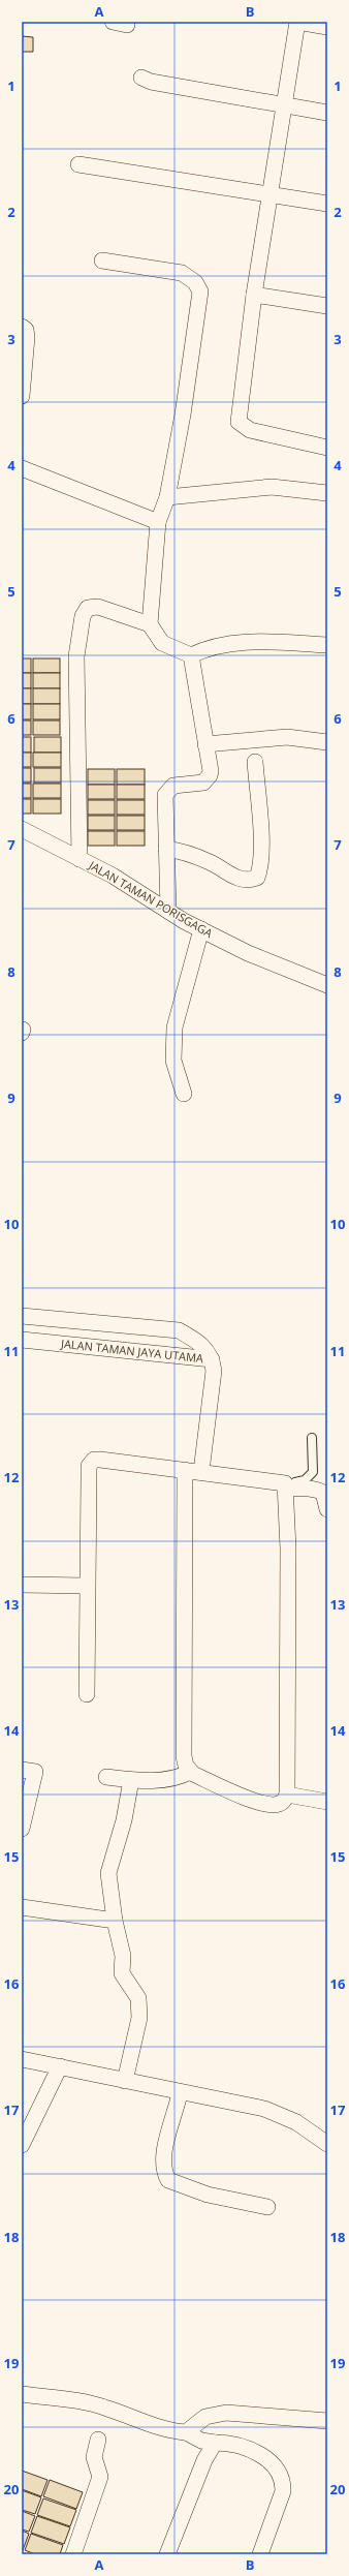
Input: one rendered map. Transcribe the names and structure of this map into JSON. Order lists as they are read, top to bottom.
{
  "streets": {
    "street": ["JALAN TAMAN PORISGAGA", "JALAN TAMAN JAYA UTAMA"]
  },
  "grid": {
    "columns": ["A", "B"],
    "rows": [
      "1",
      "2",
      "3",
      "4",
      "5",
      "6",
      "7",
      "8",
      "9",
      "10",
      "11",
      "12",
      "13",
      "14",
      "15",
      "16",
      "17",
      "18",
      "19",
      "20"
    ]
  }
}
